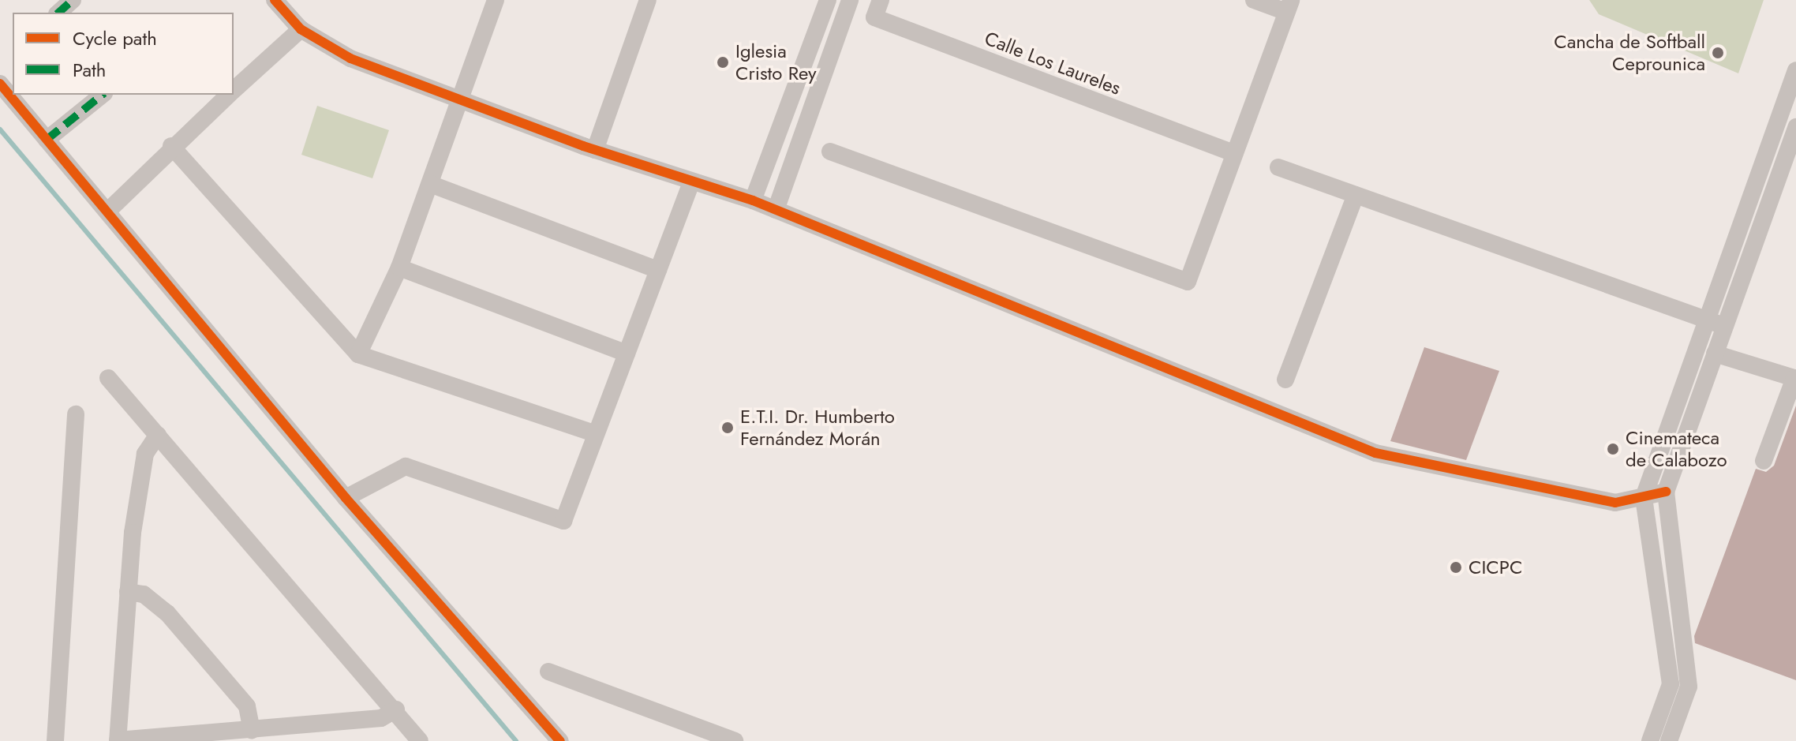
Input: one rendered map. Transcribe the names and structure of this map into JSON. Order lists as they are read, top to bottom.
{
  "streets": {
    "street": ["Calle Los Laureles"]
  },
  "places": [
    "Cancha de Softball Ceprounica",
    "Iglesia Cristo Rey",
    "E.T.I. Dr. Humberto Fernández Morán",
    "Cinemateca de Calabozo",
    "CICPC"
  ],
  "legend": ["Cycle path", "Path"]
}
